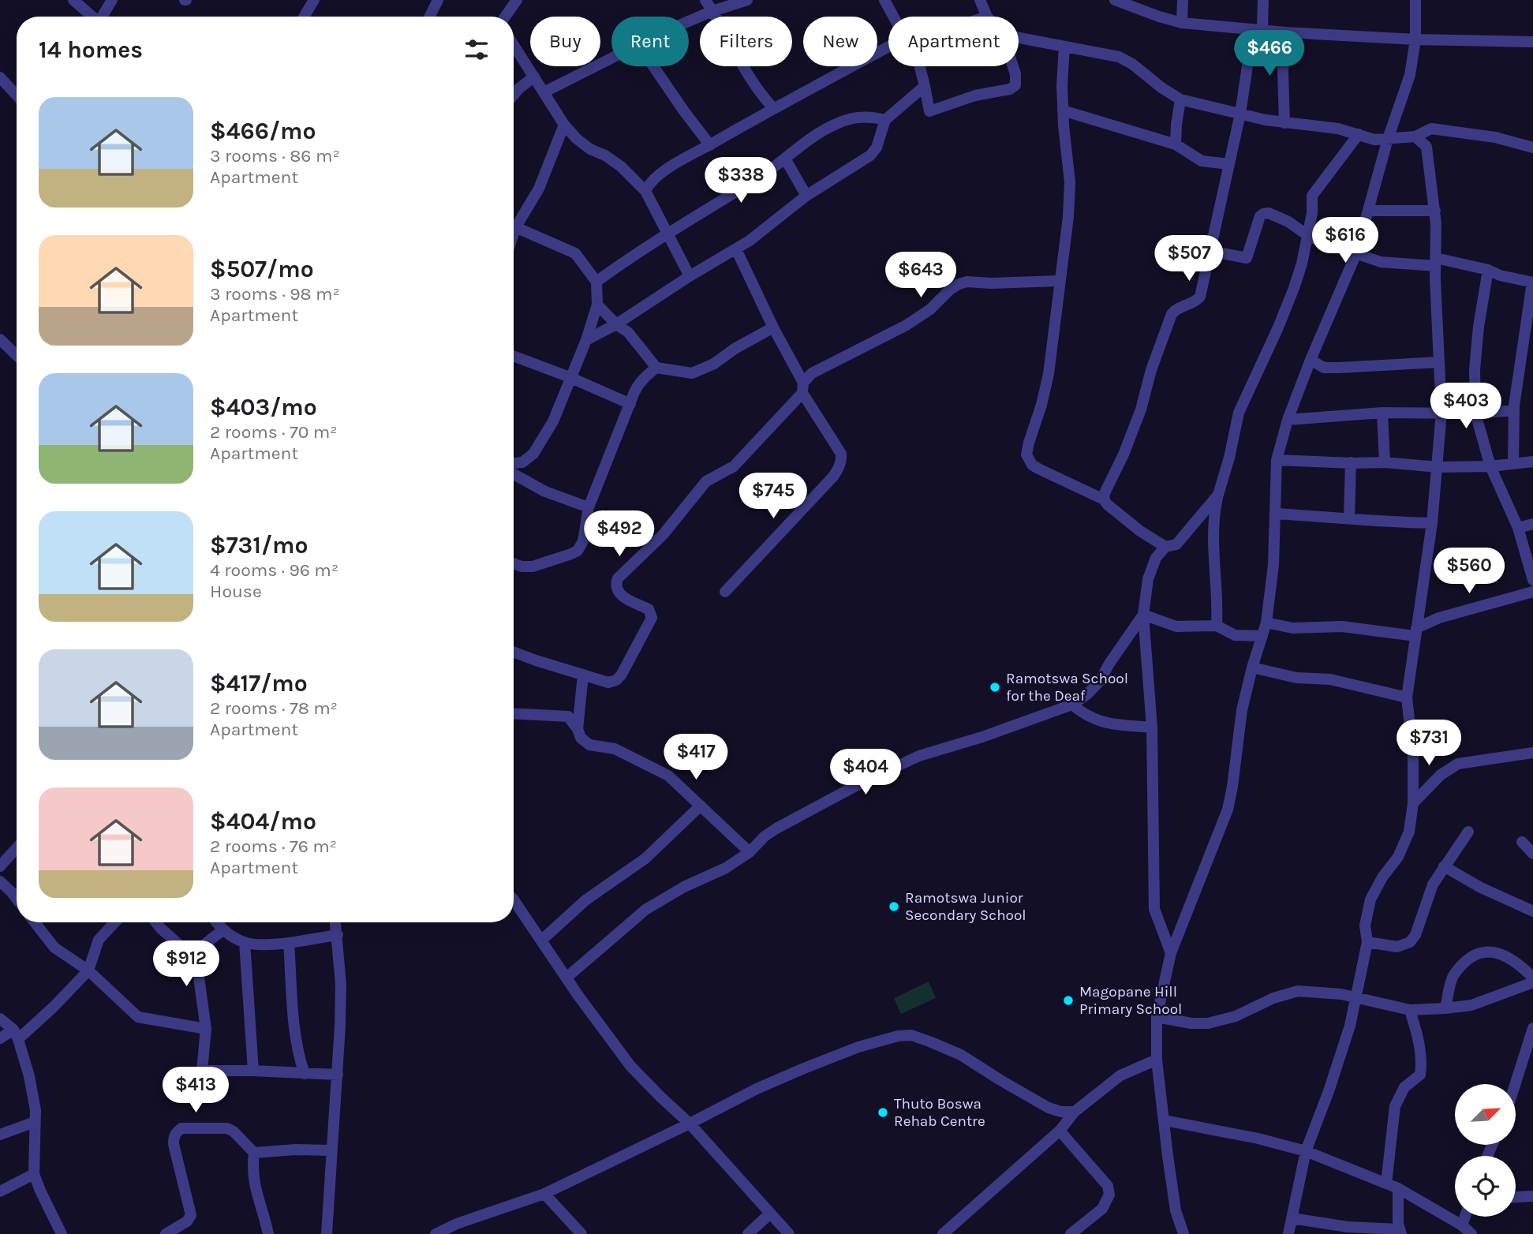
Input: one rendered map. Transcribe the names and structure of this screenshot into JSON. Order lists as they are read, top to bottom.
{
  "places": [
    "Ramotswa School for the Deaf",
    "Ramotswa Junior Secondary School",
    "Magopane Hill Primary School",
    "Thuto Boswa Rehab Centre"
  ],
  "north": "top right",
  "page": {
    "chip": [
      "Buy",
      "Rent",
      "Filters",
      "New",
      "Apartment"
    ],
    "heading": "14 homes",
    "price": [
      "$466",
      "$338",
      "$616",
      "$507",
      "$643",
      "$403",
      "$745",
      "$492",
      "$560",
      "$731",
      "$417",
      "$404",
      "$912",
      "$413"
    ],
    "list": [
      {
        "name": "$466/mo",
        "note": "3 rooms · 86 m² · Apartment"
      },
      {
        "name": "$507/mo",
        "note": "3 rooms · 98 m² · Apartment"
      },
      {
        "name": "$403/mo",
        "note": "2 rooms · 70 m² · Apartment"
      },
      {
        "name": "$731/mo",
        "note": "4 rooms · 96 m² · House"
      },
      {
        "name": "$417/mo",
        "note": "2 rooms · 78 m² · Apartment"
      },
      {
        "name": "$404/mo",
        "note": "2 rooms · 76 m² · Apartment"
      }
    ]
  }
}
